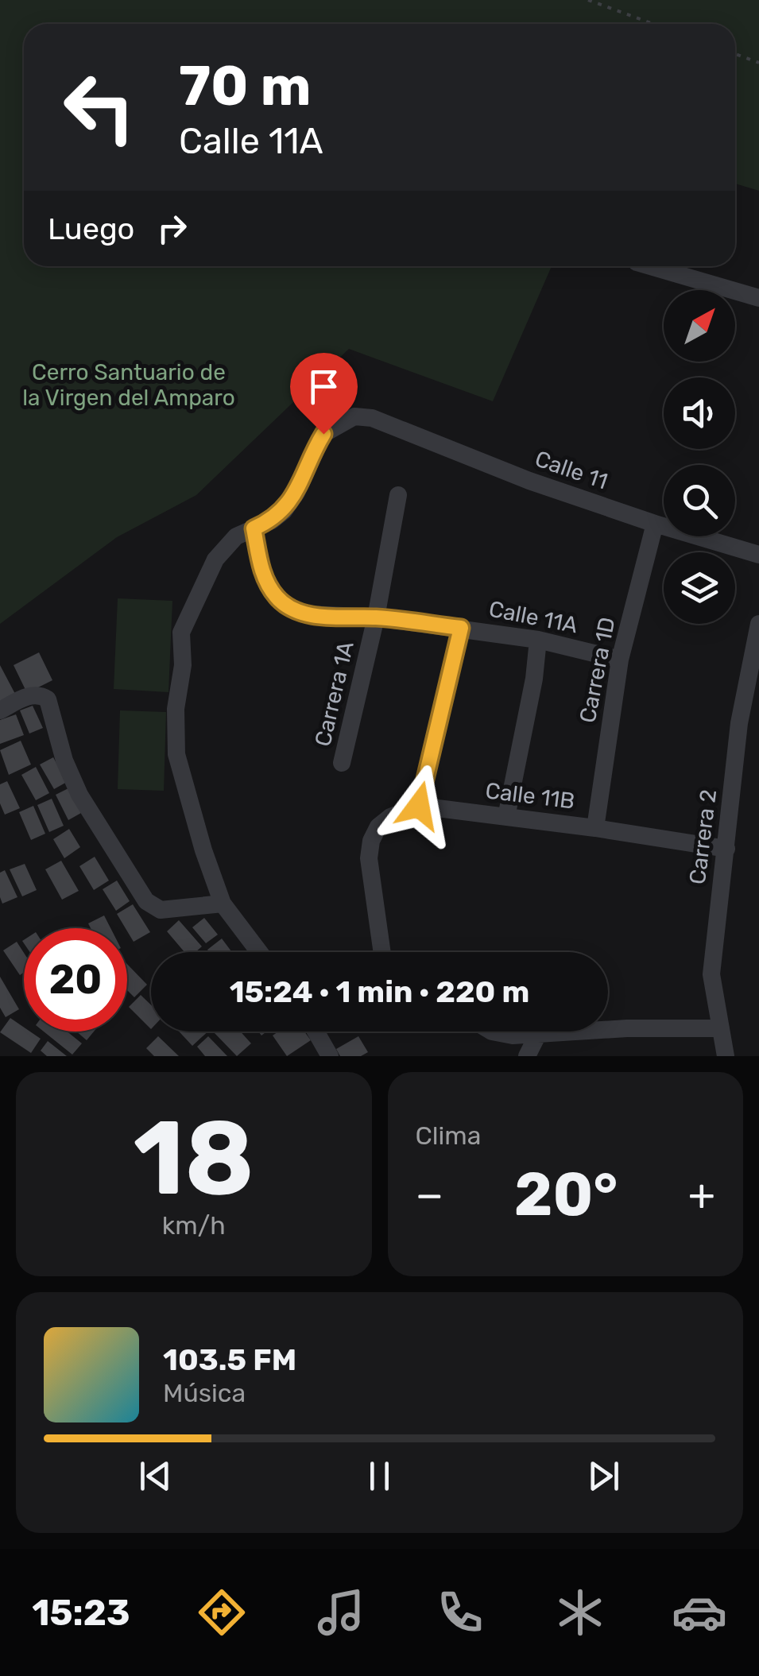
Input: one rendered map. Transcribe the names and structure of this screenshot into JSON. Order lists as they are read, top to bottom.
{
  "streets": {
    "street": [
      "Calle 11",
      "Calle 11A",
      "Carrera 1D",
      "Carrera 1A",
      "Calle 11B",
      "Carrera 2"
    ]
  },
  "crossings": [
    ["Calle 11", "Calle 11A"],
    ["Calle 11", "Carrera 1D"],
    ["Calle 11A", "Carrera 1D"],
    ["Calle 11A", "Carrera 1A"],
    ["Carrera 1D", "Calle 11B"],
    ["Calle 11B", "Carrera 2"]
  ],
  "parks": ["Cerro Santuario de la Virgen del Amparo"],
  "north": "top right",
  "page": {
    "turn": ["70 m", "Calle 11A"],
    "then": "Luego",
    "limit": "20",
    "trip": "15:24 · 1 min · 220 m",
    "tile": [
      ["18", "km/h"],
      "Clima"
    ],
    "heat": ["−", "20°", "+"],
    "song": ["103.5 FM", "Música"],
    "tabs": "15:23"
  }
}
